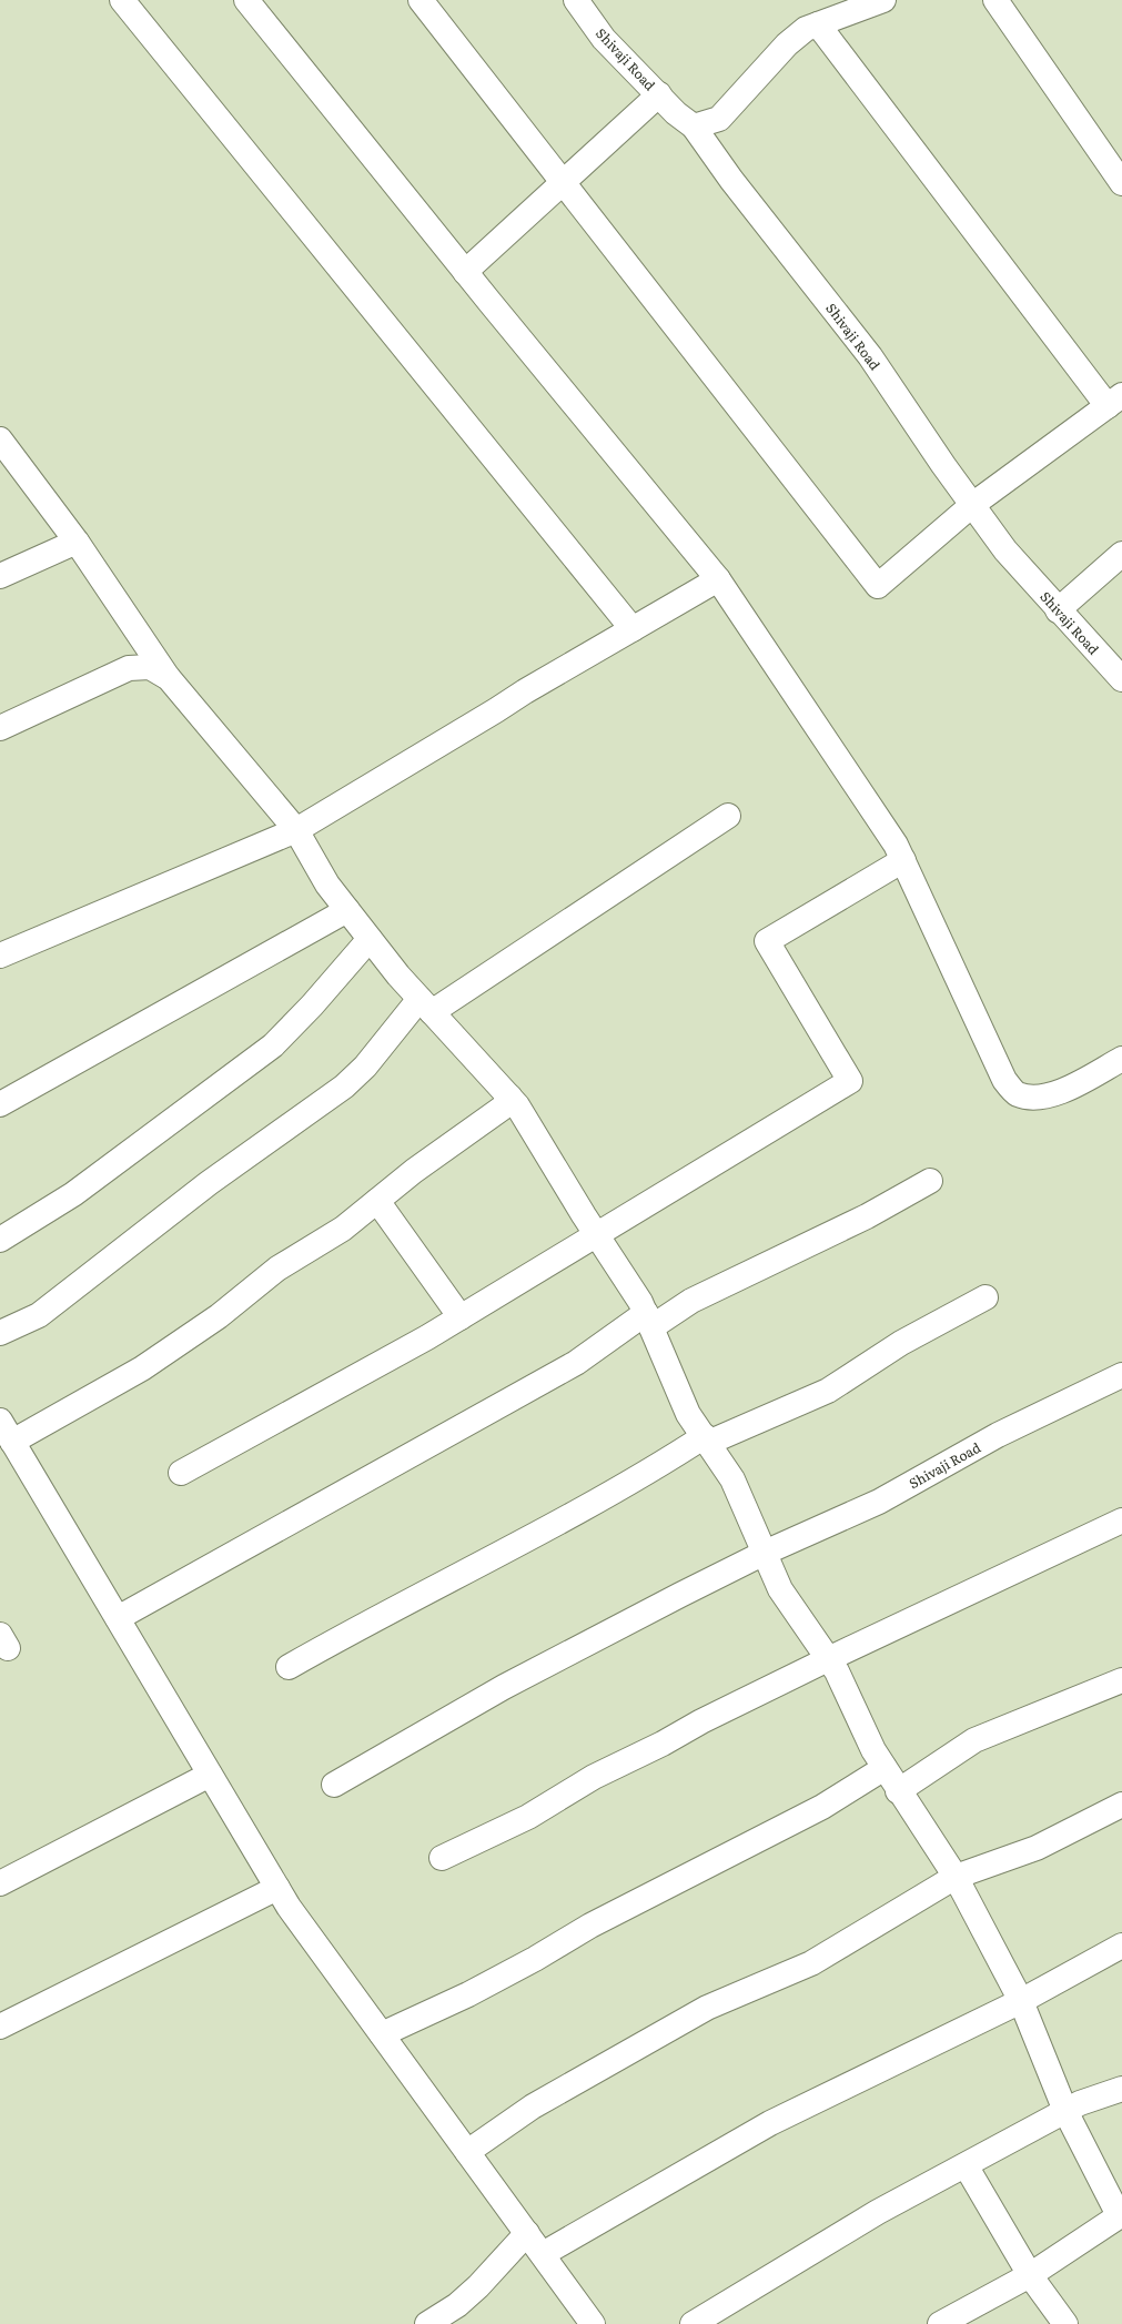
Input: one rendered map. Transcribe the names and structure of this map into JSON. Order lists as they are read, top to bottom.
{
  "streets": {
    "street": ["Shivaji Road"]
  }
}
